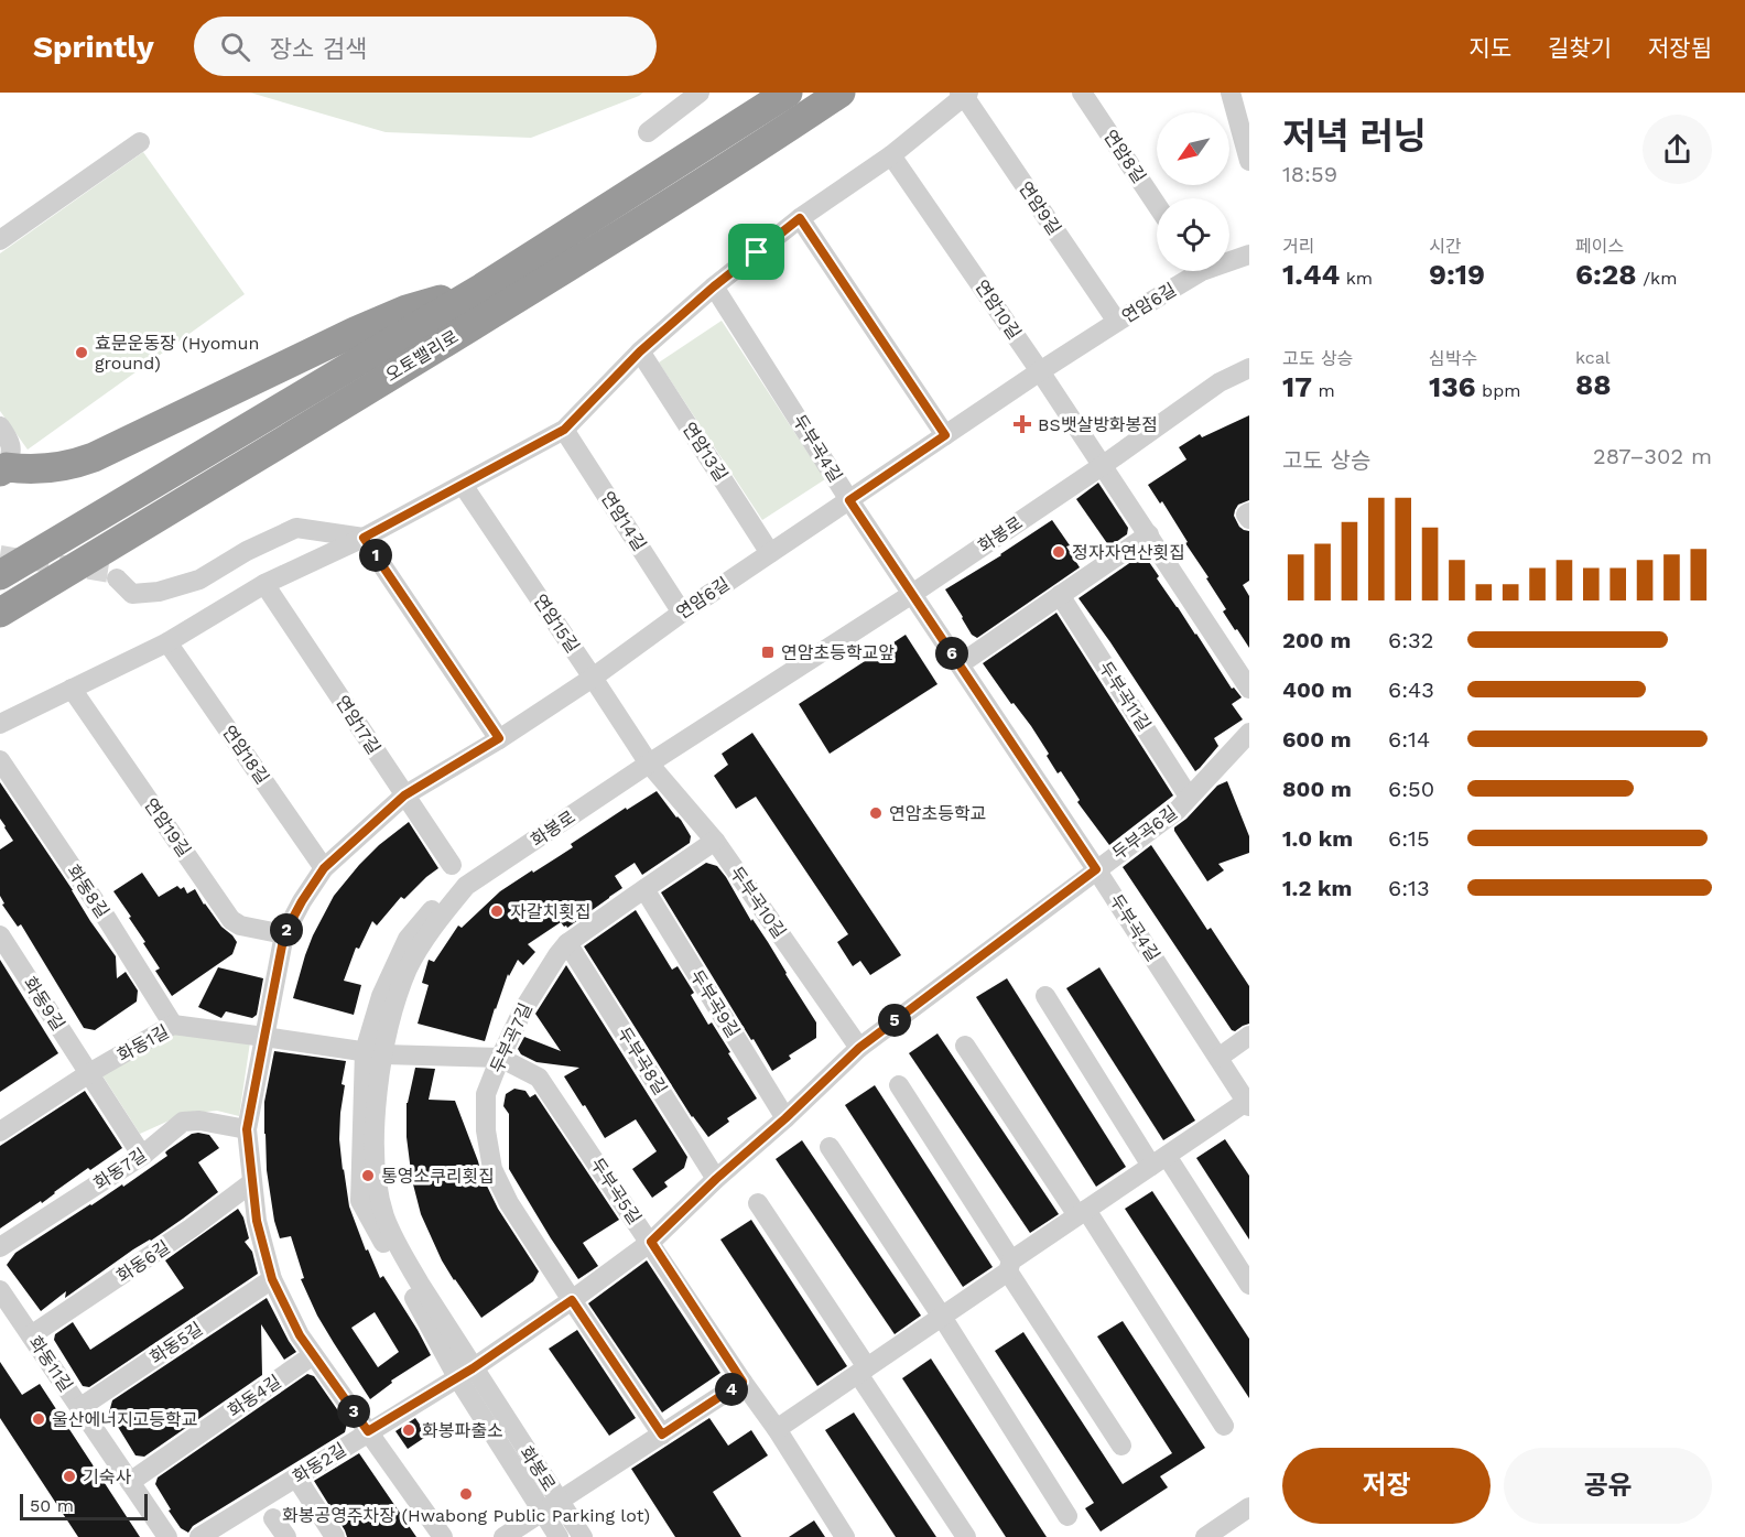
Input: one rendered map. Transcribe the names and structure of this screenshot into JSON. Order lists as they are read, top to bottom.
{
  "streets": {
    "highway": ["오토밸리로"],
    "street": [
      "연암8길",
      "연암9길",
      "연암6길",
      "연암10길",
      "두부곡4길",
      "연암13길",
      "연암14길",
      "화봉로",
      "연암15길",
      "두부곡11길",
      "연암17길",
      "연암18길",
      "연암19길",
      "두부곡6길",
      "화동8길",
      "두부곡10길",
      "화동9길",
      "두부곡9길",
      "두부곡7길",
      "화동1길",
      "두부곡8길",
      "화동7길",
      "두부곡5길",
      "화동6길",
      "화동5길",
      "화동11길",
      "화동4길",
      "화동2길"
    ]
  },
  "crossings": [
    ["연암9길", "연암6길"],
    ["연암6길", "연암10길"],
    ["연암6길", "두부곡4길"],
    ["연암6길", "연암13길"],
    ["연암6길", "연암14길"],
    ["연암6길", "연암15길"],
    ["연암6길", "연암17길"],
    ["연암6길", "연암18길"],
    ["연암6길", "연암19길"],
    ["연암6길", "화동1길"],
    ["연암6길", "화동7길"],
    ["연암6길", "화동6길"],
    ["연암6길", "화동5길"],
    ["연암6길", "화동4길"],
    ["연암6길", "화동2길"],
    ["두부곡4길", "두부곡6길"],
    ["화봉로", "연암15길"],
    ["화봉로", "두부곡6길"],
    ["화봉로", "두부곡10길"],
    ["화봉로", "화동1길"],
    ["화봉로", "두부곡5길"],
    ["화봉로", "화동2길"],
    ["연암15길", "두부곡10길"],
    ["두부곡11길", "두부곡6길"],
    ["두부곡6길", "두부곡10길"],
    ["두부곡6길", "두부곡9길"],
    ["두부곡6길", "두부곡7길"],
    ["두부곡6길", "두부곡8길"],
    ["두부곡6길", "두부곡5길"],
    ["두부곡6길", "화동2길"],
    ["화동8길", "화동1길"],
    ["두부곡10길", "두부곡7길"],
    ["화동9길", "화동1길"],
    ["화동9길", "화동7길"],
    ["두부곡9길", "두부곡7길"],
    ["두부곡7길", "두부곡8길"],
    ["두부곡7길", "두부곡5길"],
    ["화동1길", "두부곡5길"],
    ["화동6길", "화동11길"],
    ["화동5길", "화동11길"],
    ["화동11길", "화동4길"]
  ],
  "places": {
    "other": [
      "효문운동장 (Hyomun ground)",
      "정자자연산횟집",
      "연암초등학교",
      "자갈치횟집",
      "통영소쿠리횟집",
      "울산에너지고등학교",
      "화봉파출소",
      "기숙사",
      "화봉공영주차장 (Hwabong Public Parking lot)"
    ],
    "health": ["BS뱃살방화봉점"],
    "transit": ["연암초등학교앞"]
  },
  "scale_bar": "50 m",
  "north": "bottom left",
  "page": {
    "header": "Sprintly",
    "search": "장소 검색",
    "nav": ["지도", "길찾기", "저장됨"],
    "heading": ["저녁 러닝", "18:59"],
    "stats": [
      ["거리", "1.44 km"],
      ["시간", "9:19"],
      ["페이스", "6:28 /km"],
      ["고도 상승", "17 m"],
      ["심박수", "136 bpm"],
      ["kcal", "88"]
    ],
    "chart": ["고도 상승", "287–302 m"],
    "pins": [
      "1",
      "6",
      "2",
      "5",
      "4",
      "3"
    ],
    "list": [
      {
        "name": "200 m",
        "note": "6:32"
      },
      {
        "name": "400 m",
        "note": "6:43"
      },
      {
        "name": "600 m",
        "note": "6:14"
      },
      {
        "name": "800 m",
        "note": "6:50"
      },
      {
        "name": "1.0 km",
        "note": "6:15"
      },
      {
        "name": "1.2 km",
        "note": "6:13"
      }
    ],
    "buttons": ["저장", "공유"],
    "scale": "50 m"
  }
}
